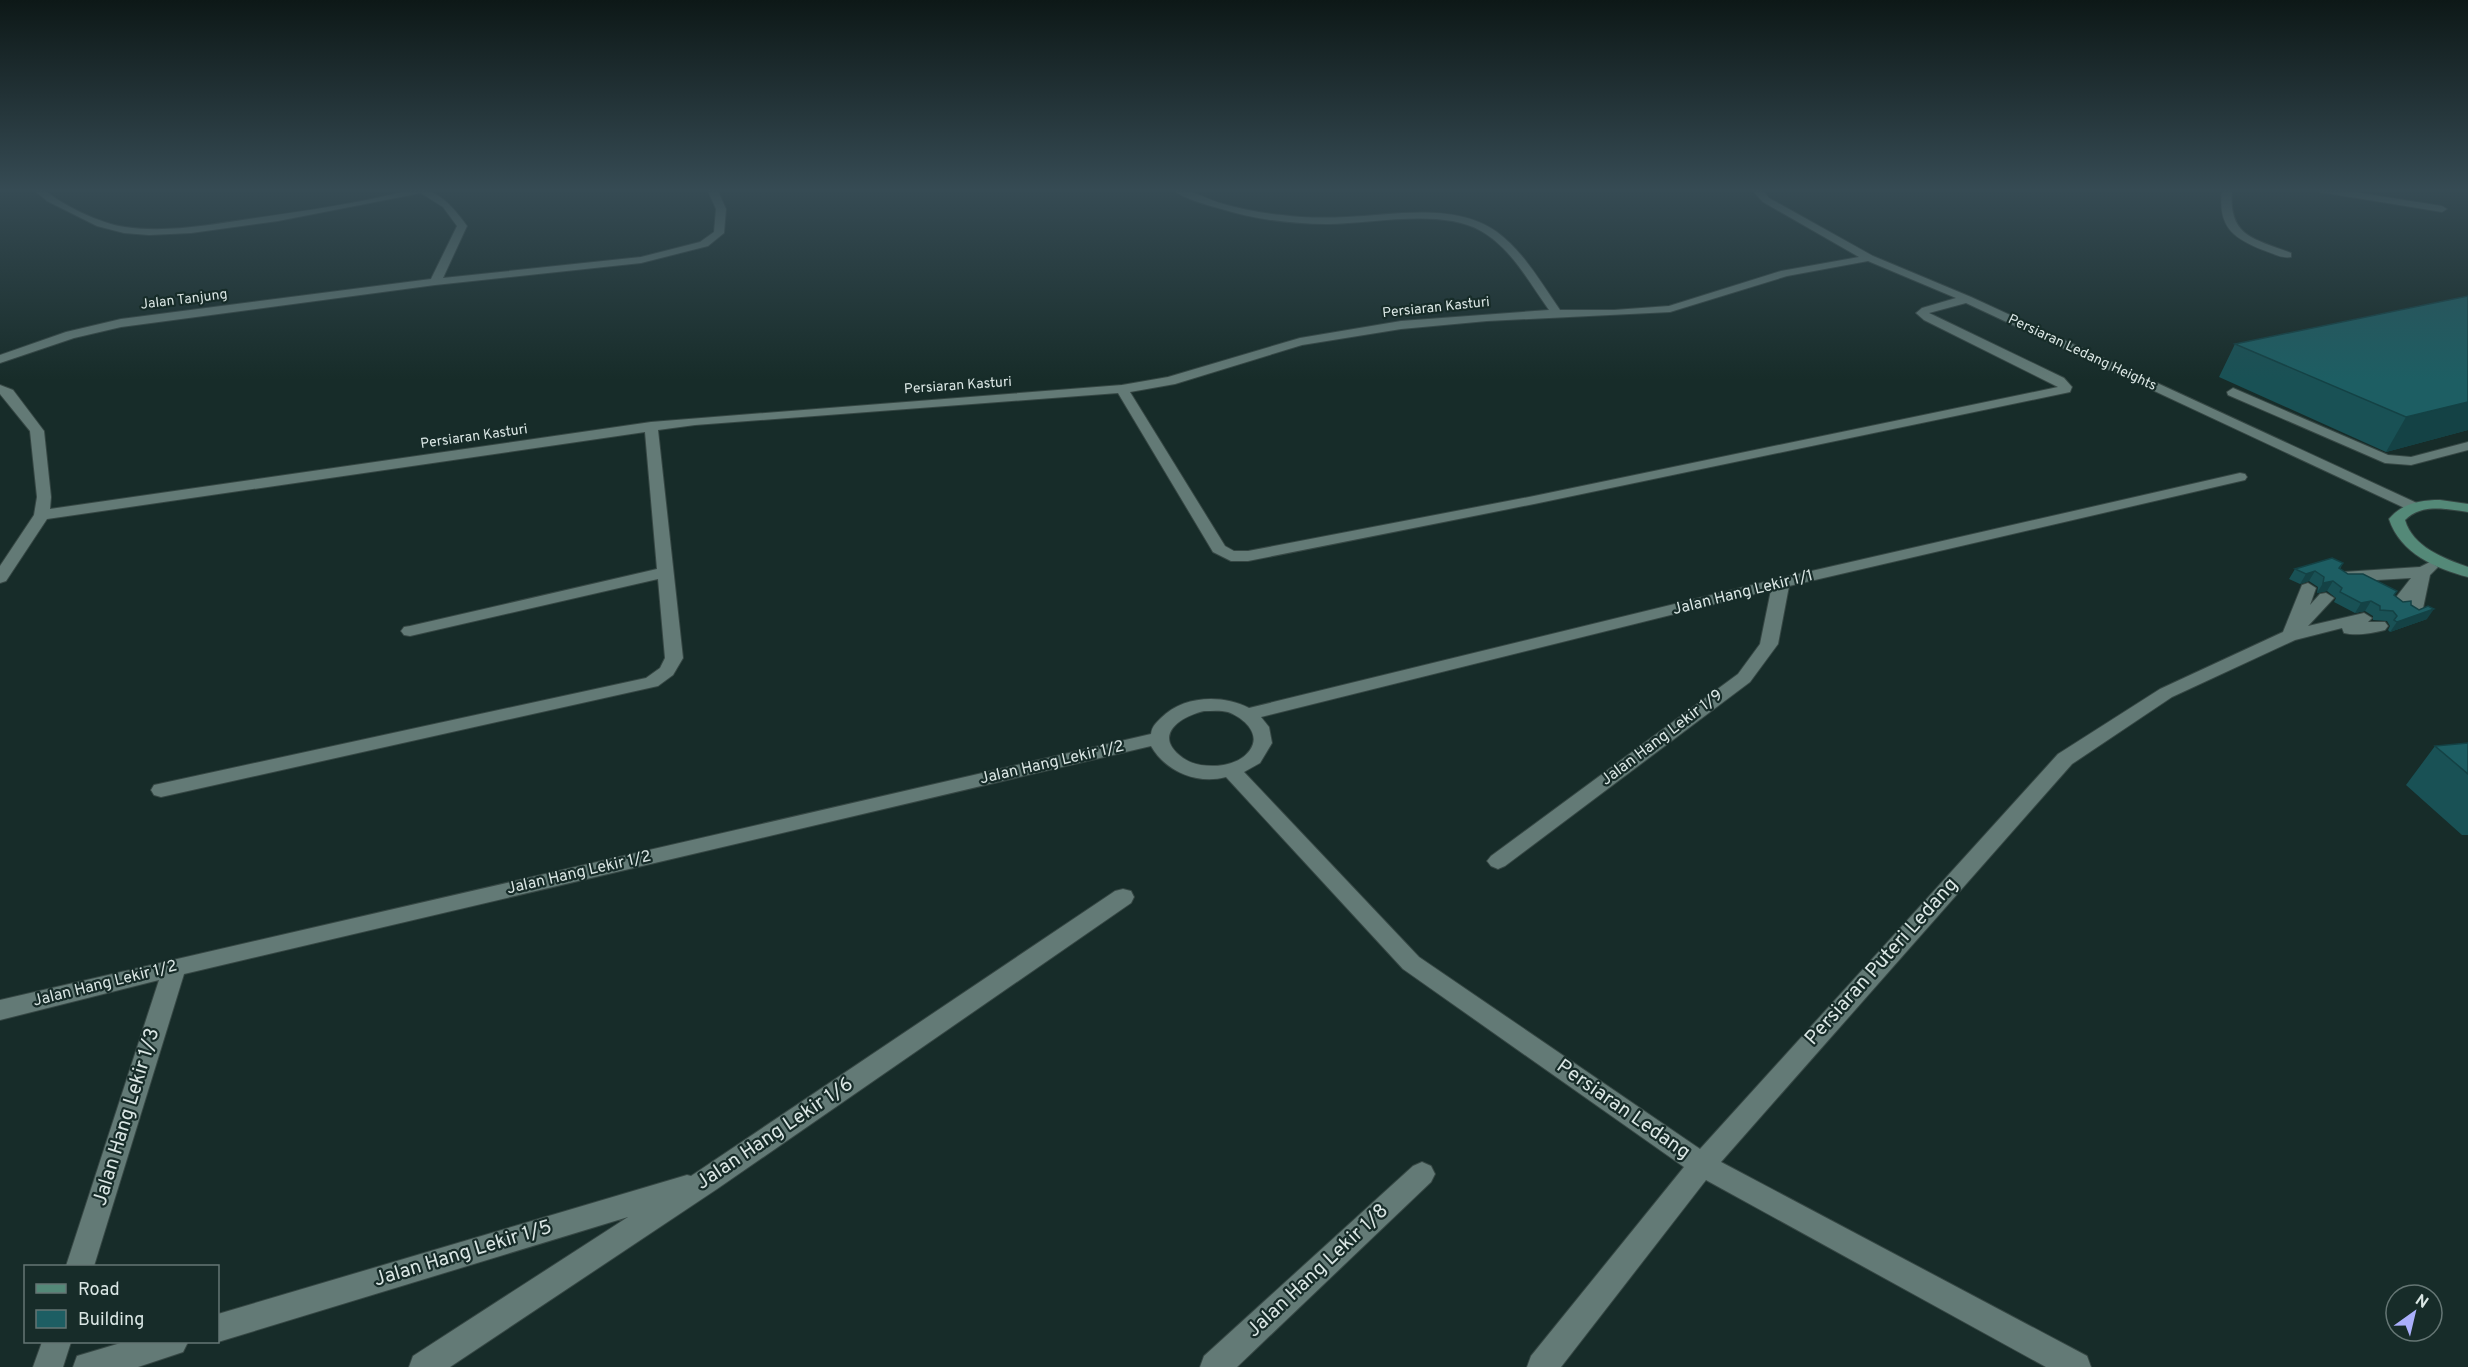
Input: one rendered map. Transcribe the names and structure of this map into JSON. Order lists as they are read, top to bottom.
{
  "streets": {
    "street": [
      "Jalan Tanjung",
      "Persiaran Kasturi",
      "Persiaran Ledang Heights",
      "Jalan Hang Lekir 1/1",
      "Jalan Hang Lekir 1/9",
      "Jalan Hang Lekir 1/2",
      "Persiaran Puteri Ledang",
      "Persiaran Ledang",
      "Jalan Hang Lekir 1/3",
      "Jalan Hang Lekir 1/6",
      "Jalan Hang Lekir 1/5",
      "Jalan Hang Lekir 1/8"
    ]
  },
  "crossings": [
    ["Persiaran Kasturi", "Persiaran Ledang Heights"],
    ["Jalan Hang Lekir 1/1", "Jalan Hang Lekir 1/9"],
    ["Jalan Hang Lekir 1/1", "Jalan Hang Lekir 1/2"],
    ["Jalan Hang Lekir 1/1", "Persiaran Ledang"],
    ["Jalan Hang Lekir 1/2", "Persiaran Ledang"],
    ["Jalan Hang Lekir 1/2", "Jalan Hang Lekir 1/3"],
    ["Persiaran Puteri Ledang", "Persiaran Ledang"],
    ["Jalan Hang Lekir 1/6", "Jalan Hang Lekir 1/5"]
  ],
  "legend": ["Road", "Building"],
  "north": "top right"
}
